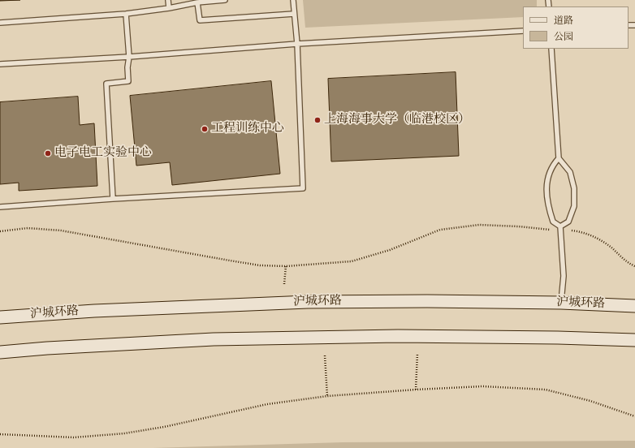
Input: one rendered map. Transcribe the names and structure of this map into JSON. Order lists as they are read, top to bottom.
{
  "streets": {
    "main road": ["沪城环路"]
  },
  "places": ["上海海事大学（临港校区）", "工程训练中心", "电子电工实验中心"],
  "legend": ["道路", "公园"]
}
